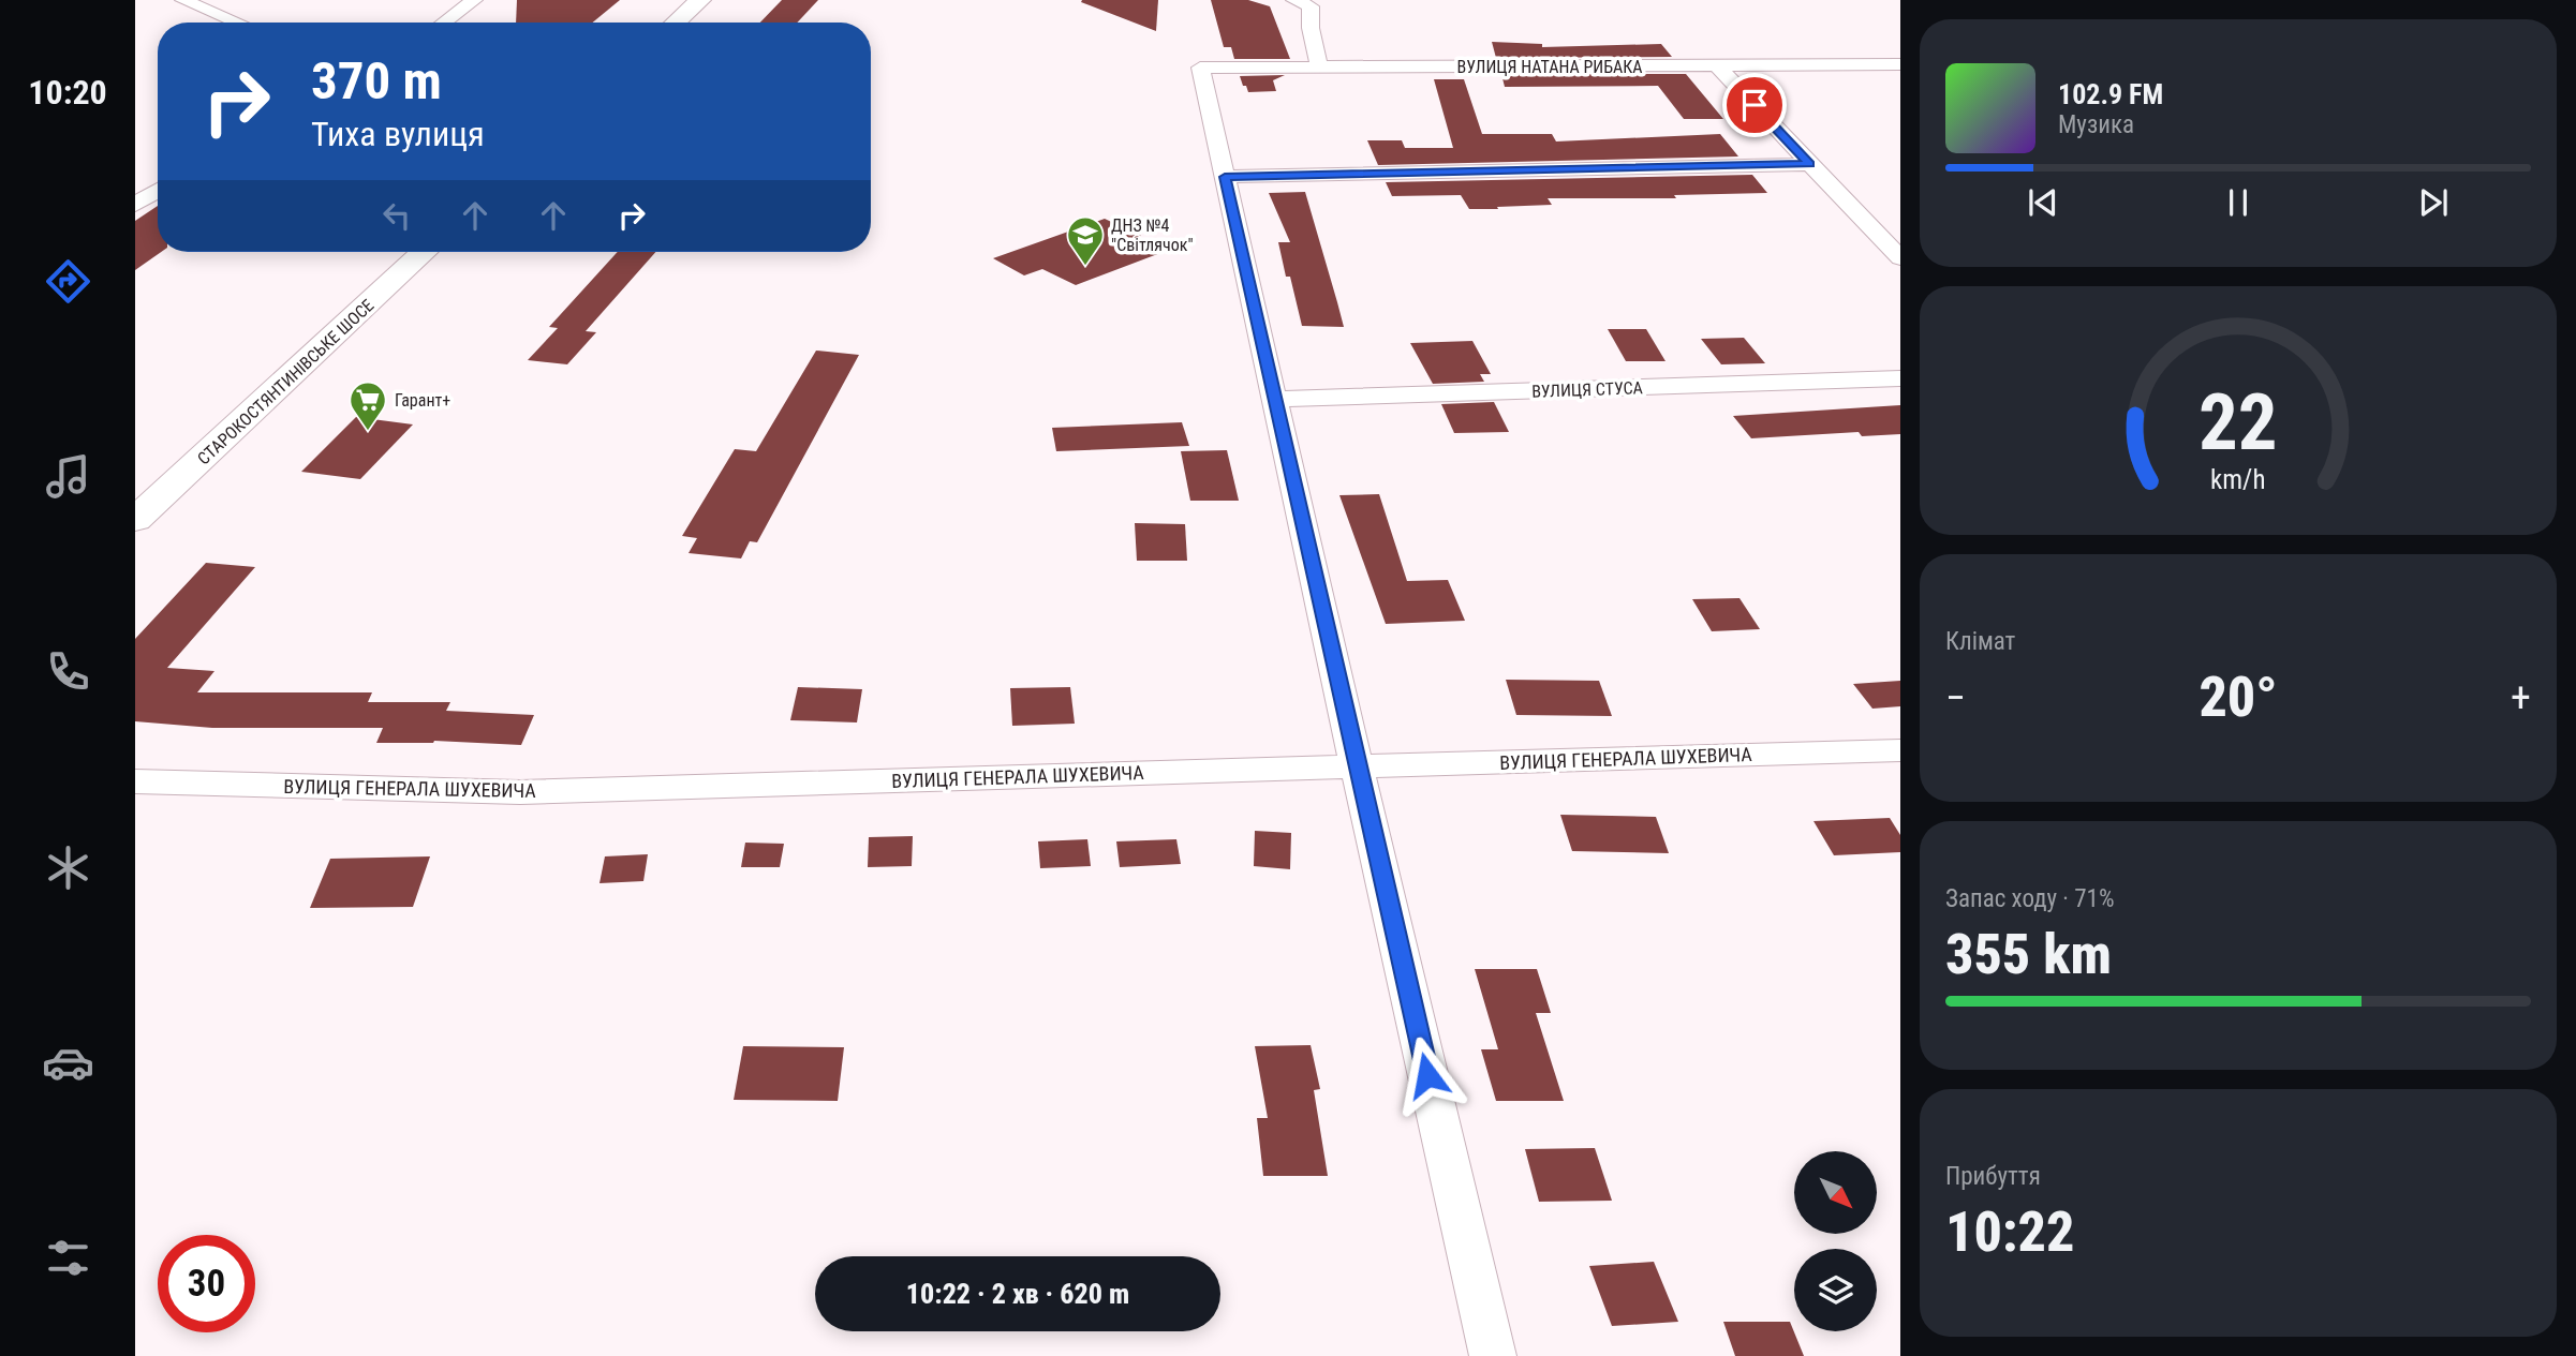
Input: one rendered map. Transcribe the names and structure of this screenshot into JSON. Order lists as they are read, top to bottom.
{
  "streets": {
    "main road": ["СТАРОКОСТЯНТИНІВСЬКЕ ШОСЕ"],
    "street": ["ВУЛИЦЯ НАТАНА РИБАКА", "ВУЛИЦЯ СТУСА", "ВУЛИЦЯ ГЕНЕРАЛА ШУХЕВИЧА"]
  },
  "places": {
    "school or university": ["ДНЗ №4 \"Світлячок\""],
    "supermarket": ["Гарант+"]
  },
  "north": "bottom right",
  "page": {
    "tabs": "10:20",
    "turn": ["370 m", "Тиха вулиця"],
    "song": ["102.9 FM", "Музика"],
    "tile": [
      "Клімат",
      ["Запас ходу · 71%", "355 km"],
      ["Прибуття", "10:22"]
    ],
    "heat": ["−", "20°", "+"],
    "limit": "30",
    "trip": "10:22 · 2 хв · 620 m",
    "gauge": ["22", "km/h"]
  }
}
